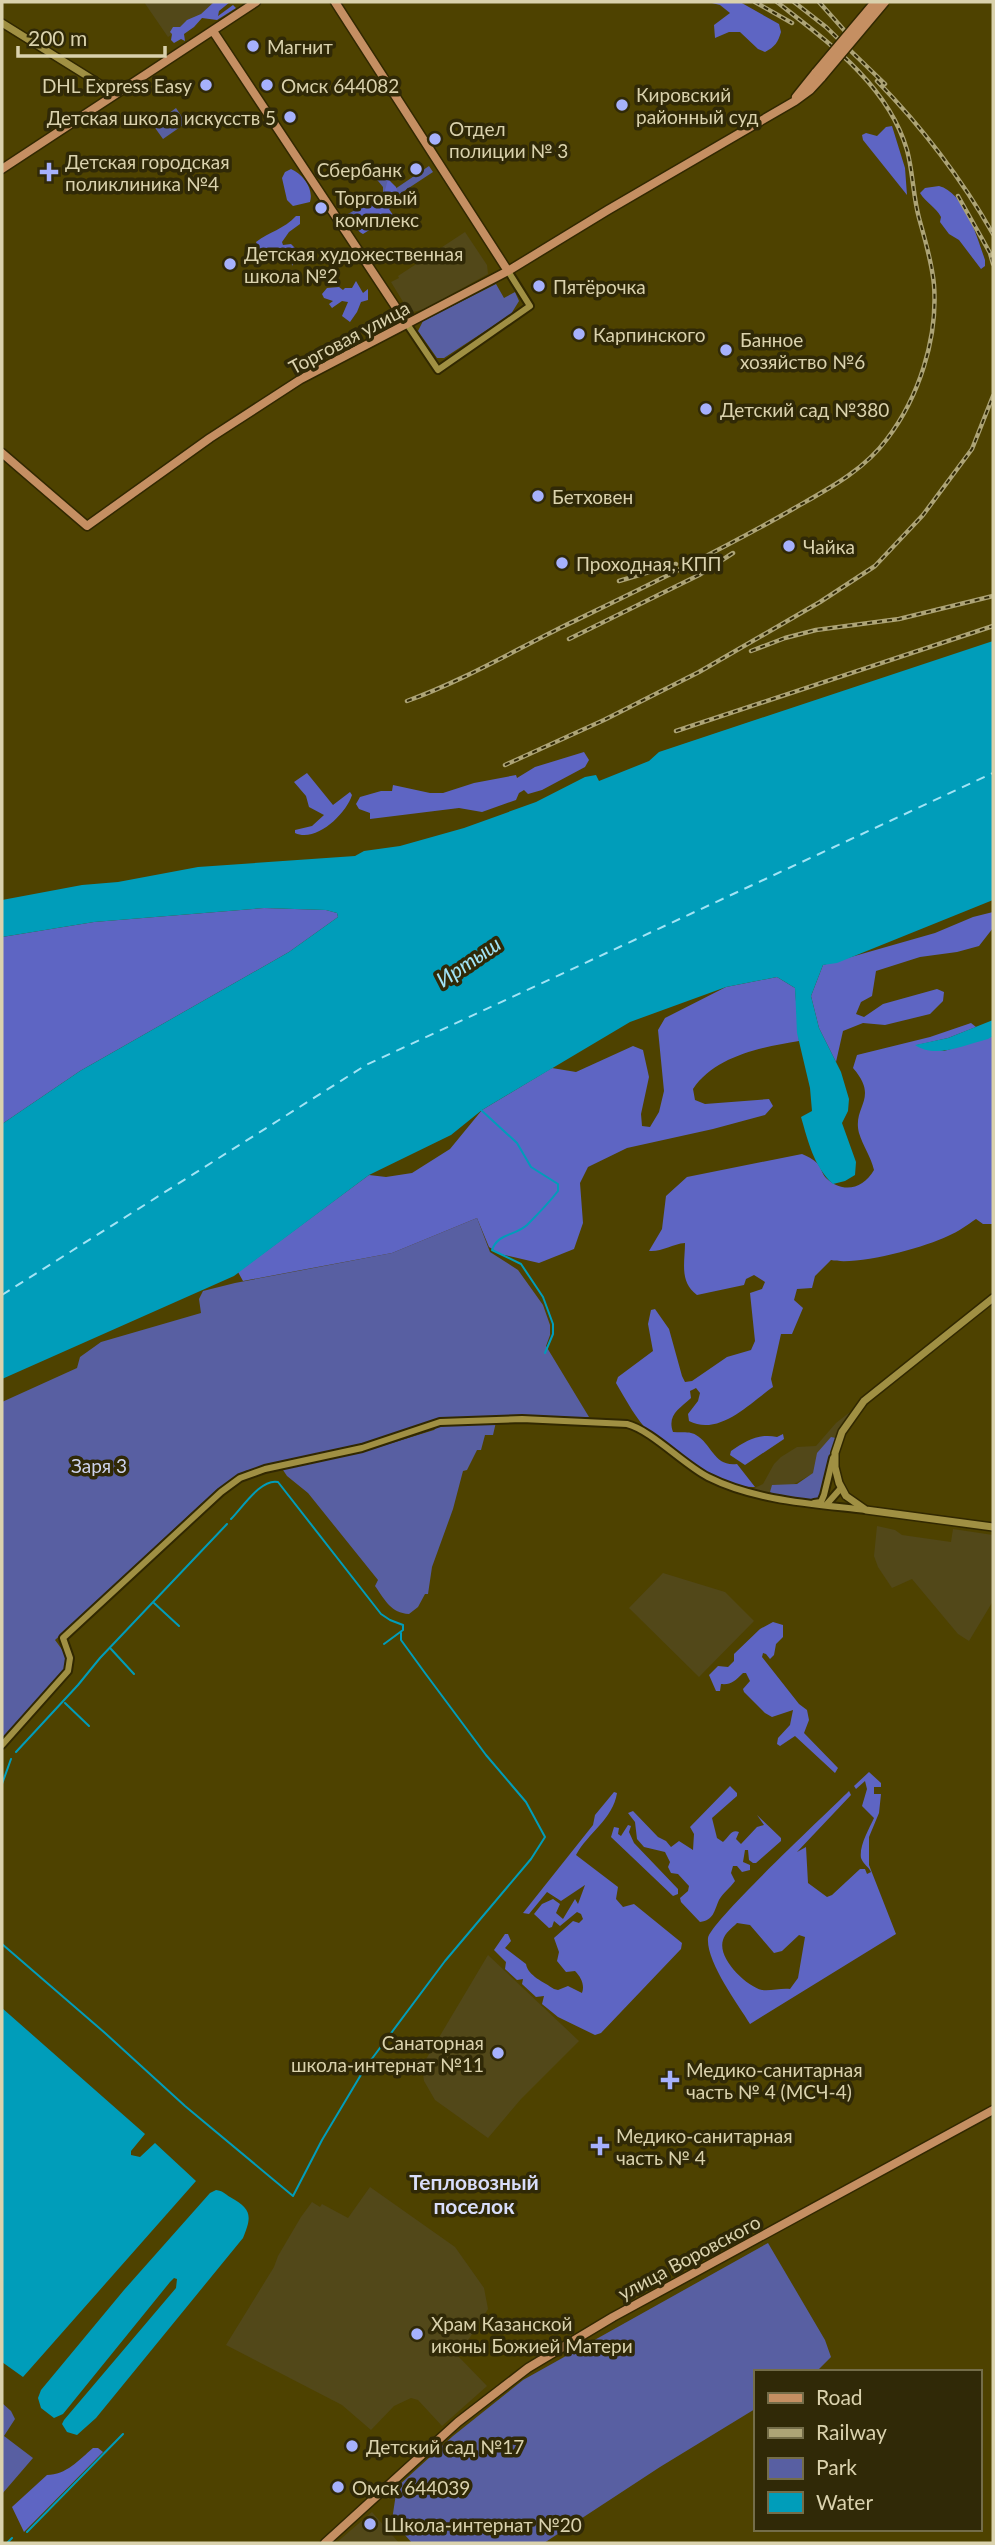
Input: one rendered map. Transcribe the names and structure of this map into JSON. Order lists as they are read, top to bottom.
{
  "streets": {
    "main road": ["Торговая улица", "улица Воровского"]
  },
  "districts": ["Тепловозный поселок"],
  "water": ["Иртыш"],
  "parks": ["Заря 3"],
  "places": {
    "other": [
      "Магнит",
      "DHL Express Easy",
      "Омск 644082",
      "Кировский районный суд",
      "Детская школа искусств 5",
      "Отдел полиции № 3",
      "Сбербанк",
      "Торговый комплекс",
      "Детская художественная школа №2",
      "Пятёрочка",
      "Карпинского",
      "Банное хозяйство №6",
      "Детский сад №380",
      "Бетховен",
      "Чайка",
      "Проходная, КПП",
      "Санаторная школа-интернат №11",
      "Храм Казанской иконы Божией Матери",
      "Детский сад №17",
      "Омск 644039",
      "Школа-интернат №20"
    ],
    "health": ["Детская городская поликлиника №4", "Медико-санитарная часть № 4 (МСЧ-4)", "Медико-санитарная часть № 4"]
  },
  "legend": [
    "Road",
    "Railway",
    "Park",
    "Water"
  ],
  "scale_bar": "200 m"
}
